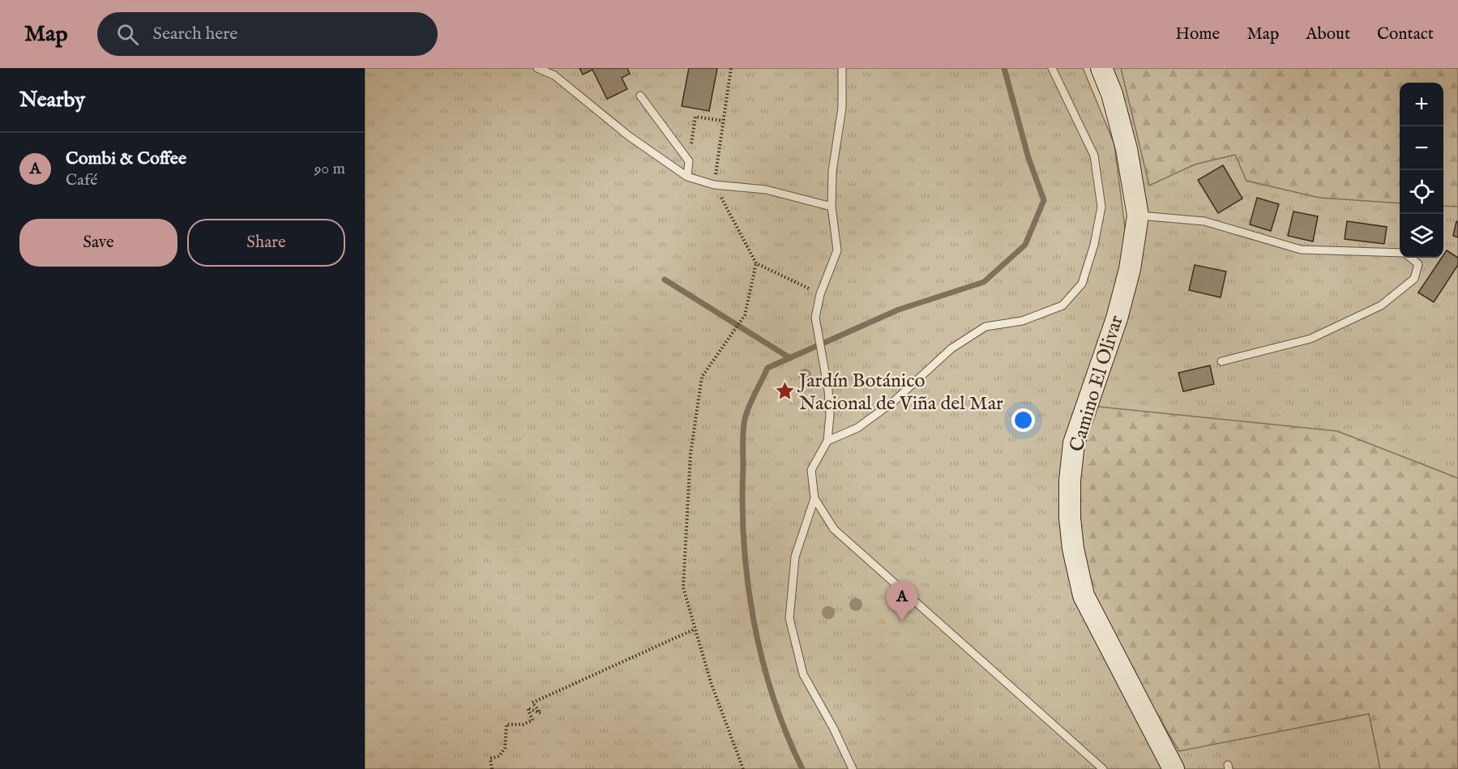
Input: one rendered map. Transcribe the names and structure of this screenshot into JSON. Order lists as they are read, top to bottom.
{
  "streets": {
    "main road": ["Camino El Olivar"]
  },
  "places": {
    "place": ["Jardín Botánico Nacional de Viña del Mar"]
  },
  "page": {
    "header": "Map",
    "search": "Search here",
    "nav": [
      "Home",
      "Map",
      "About",
      "Contact"
    ],
    "heading": "Nearby",
    "map_buttons": ["+", "−"],
    "list": [
      {
        "mark": "A",
        "name": "Combi & Coffee",
        "note": "Café",
        "value": "90 m"
      }
    ],
    "buttons": ["Save", "Share"],
    "pins": "A"
  }
}
